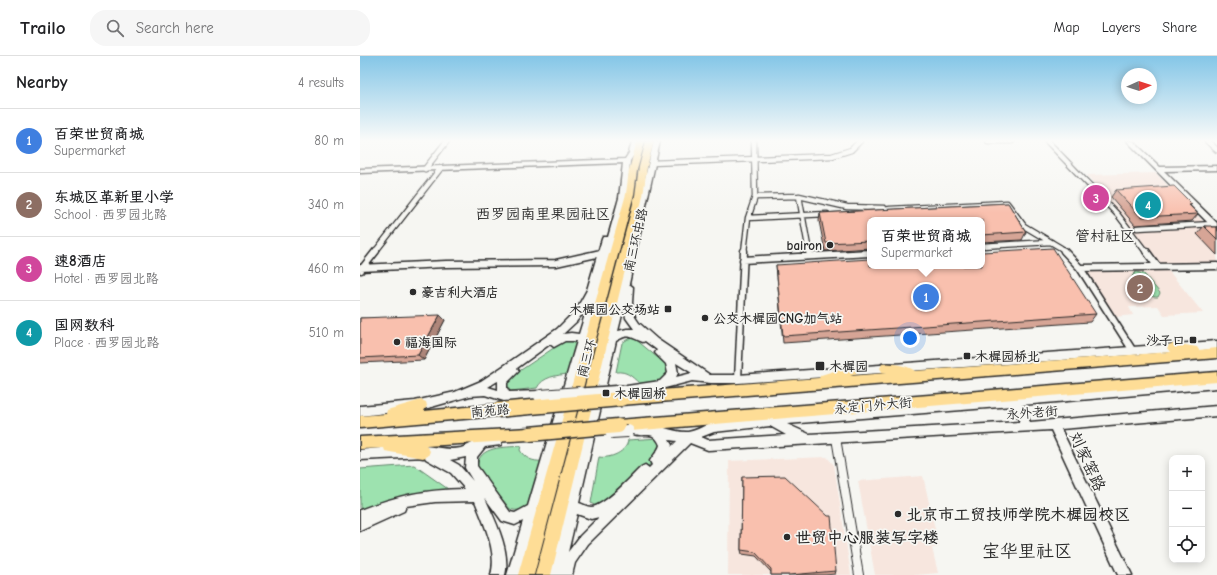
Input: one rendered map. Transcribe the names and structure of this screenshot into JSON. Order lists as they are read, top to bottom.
{
  "streets": {
    "highway": ["南三环", "永定门外大街", "南苑路"],
    "street": ["南三环中路", "永外老街", "刘家窑路"]
  },
  "crossings": [
    ["南三环中路", "南三环"],
    ["永定门外大街", "南苑路"],
    ["永定门外大街", "永外老街"],
    ["永外老街", "刘家窑路"]
  ],
  "districts": ["西罗园南里果园社区", "管村社区", "宝华里社区"],
  "places": {
    "other": [
      "bairon",
      "豪吉利大酒店",
      "公交木樨园CNG加气站",
      "福海国际",
      "北京市工贸技师学院木樨园校区",
      "世贸中心服装写字楼"
    ],
    "transit": [
      "木樨园公交场站",
      "沙子口",
      "木樨园桥北",
      "木樨园",
      "木樨园桥"
    ]
  },
  "north": "right",
  "page": {
    "header": "Trailo",
    "search": "Search here",
    "nav": ["Map", "Layers", "Share"],
    "heading": ["Nearby", "4 results"],
    "list": [
      {
        "mark": "1",
        "name": "百荣世贸商城",
        "note": "Supermarket",
        "value": "80 m"
      },
      {
        "mark": "2",
        "name": "东城区革新里小学",
        "note": "School · 西罗园北路",
        "value": "340 m"
      },
      {
        "mark": "3",
        "name": "速8酒店",
        "note": "Hotel · 西罗园北路",
        "value": "460 m"
      },
      {
        "mark": "4",
        "name": "国网数科",
        "note": "Place · 西罗园北路",
        "value": "510 m"
      }
    ],
    "pins": [
      "3",
      "4",
      "2",
      "1"
    ],
    "popup": ["百荣世贸商城", "Supermarket"],
    "map_buttons": ["+", "−"]
  }
}
